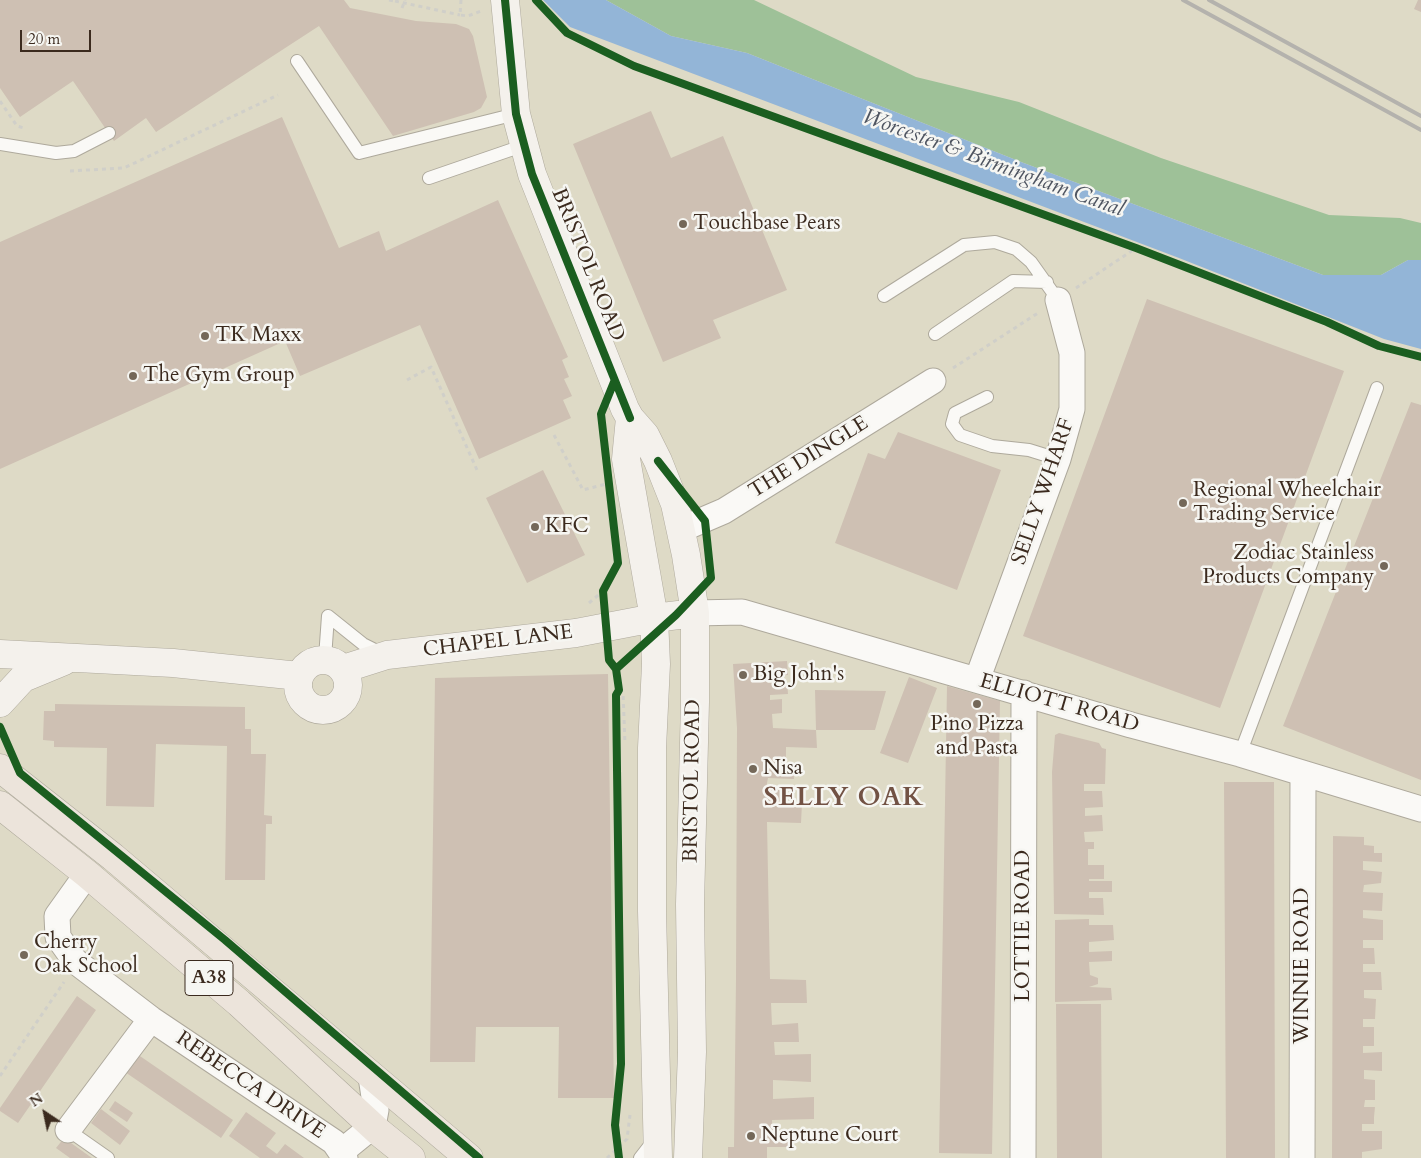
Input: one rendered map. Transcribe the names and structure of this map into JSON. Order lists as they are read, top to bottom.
{
  "streets": {
    "highway": ["A38"],
    "main road": ["BRISTOL ROAD", "CHAPEL LANE"],
    "street": [
      "THE DINGLE",
      "SELLY WHARF",
      "ELLIOTT ROAD",
      "LOTTIE ROAD",
      "WINNIE ROAD",
      "REBECCA DRIVE"
    ]
  },
  "crossings": [
    ["BRISTOL ROAD", "THE DINGLE"],
    ["BRISTOL ROAD", "CHAPEL LANE"],
    ["BRISTOL ROAD", "ELLIOTT ROAD"],
    ["SELLY WHARF", "ELLIOTT ROAD"],
    ["CHAPEL LANE", "ELLIOTT ROAD"],
    ["ELLIOTT ROAD", "LOTTIE ROAD"],
    ["ELLIOTT ROAD", "WINNIE ROAD"],
    ["A38", "REBECCA DRIVE"]
  ],
  "districts": ["SELLY OAK"],
  "water": ["Worcester & Birmingham Canal"],
  "places": [
    "Touchbase Pears",
    "TK Maxx",
    "The Gym Group",
    "Regional Wheelchair Trading Service",
    "KFC",
    "Zodiac Stainless Products Company",
    "Big John's",
    "Pino Pizza and Pasta",
    "Nisa",
    "Cherry Oak School",
    "Neptune Court"
  ],
  "scale_bar": "20 m",
  "north": "top left"
}
